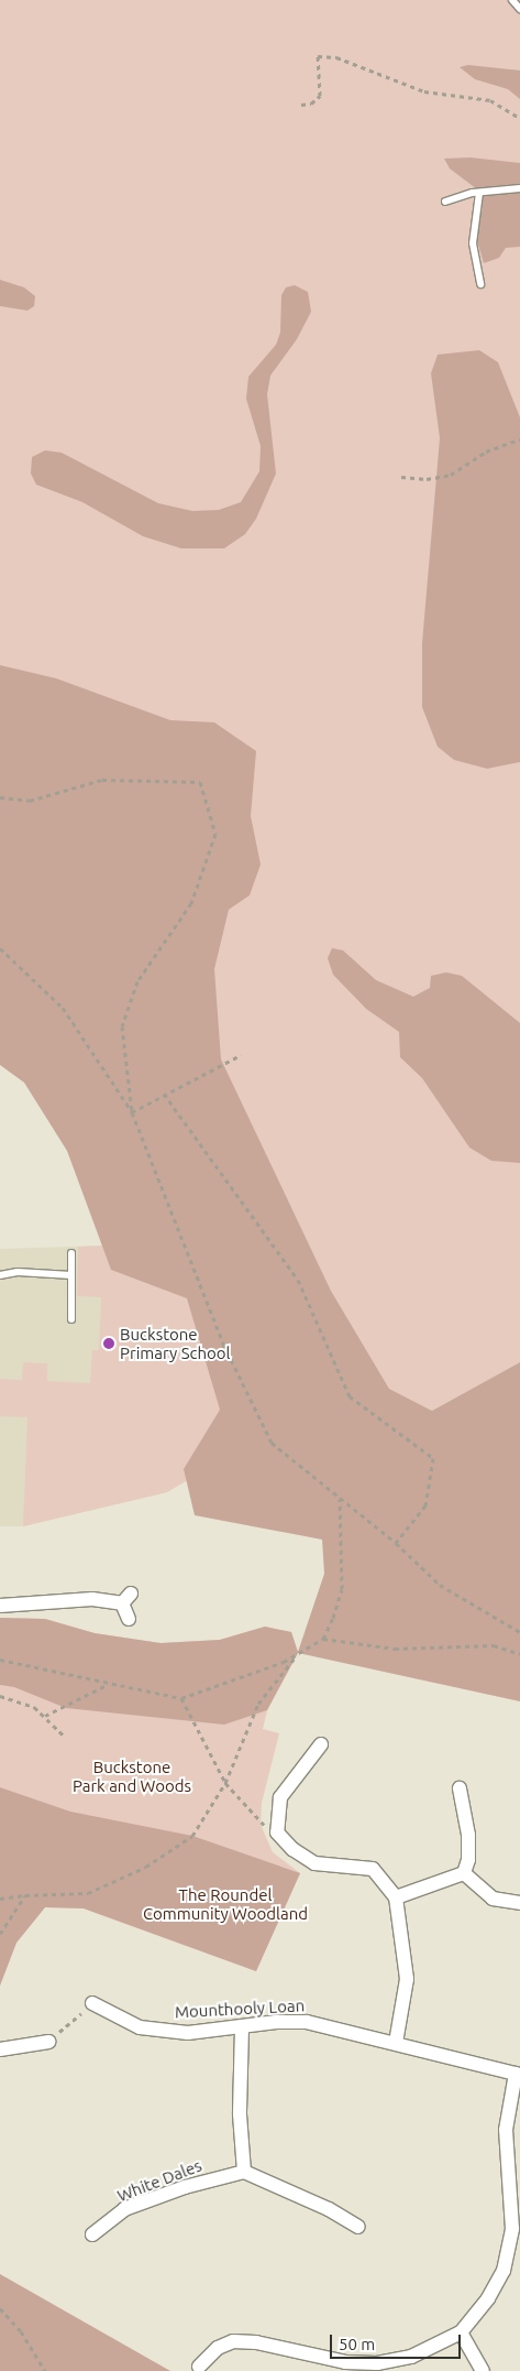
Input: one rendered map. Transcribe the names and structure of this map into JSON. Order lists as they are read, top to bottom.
{
  "streets": {
    "street": ["Mounthooly Loan", "White Dales"]
  },
  "parks": ["Buckstone Park and Woods", "The Roundel Community Woodland"],
  "places": ["Buckstone Primary School"],
  "scale_bar": "50 m"
}
